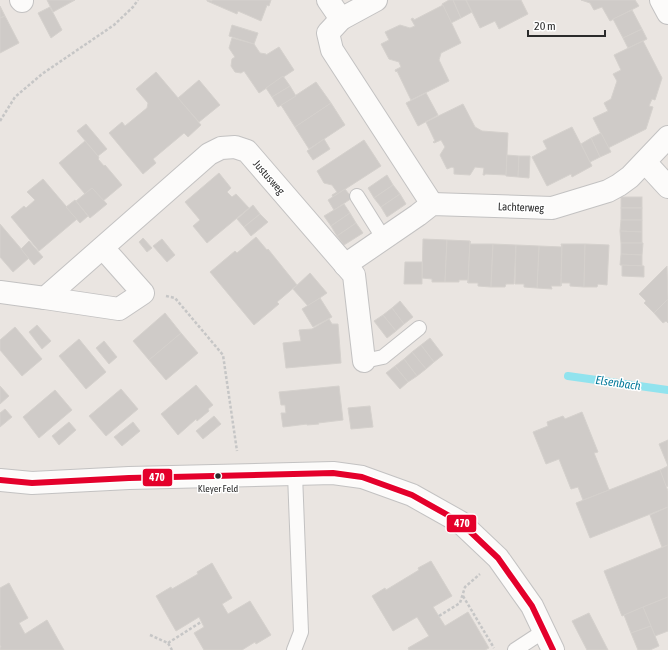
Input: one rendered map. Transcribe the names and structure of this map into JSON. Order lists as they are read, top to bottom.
{
  "streets": {
    "street": ["Justusweg", "Lachterweg"]
  },
  "water": ["Elsenbach"],
  "places": ["Kleyer Feld"],
  "lines": ["transit line 470"],
  "scale_bar": "20 m"
}
